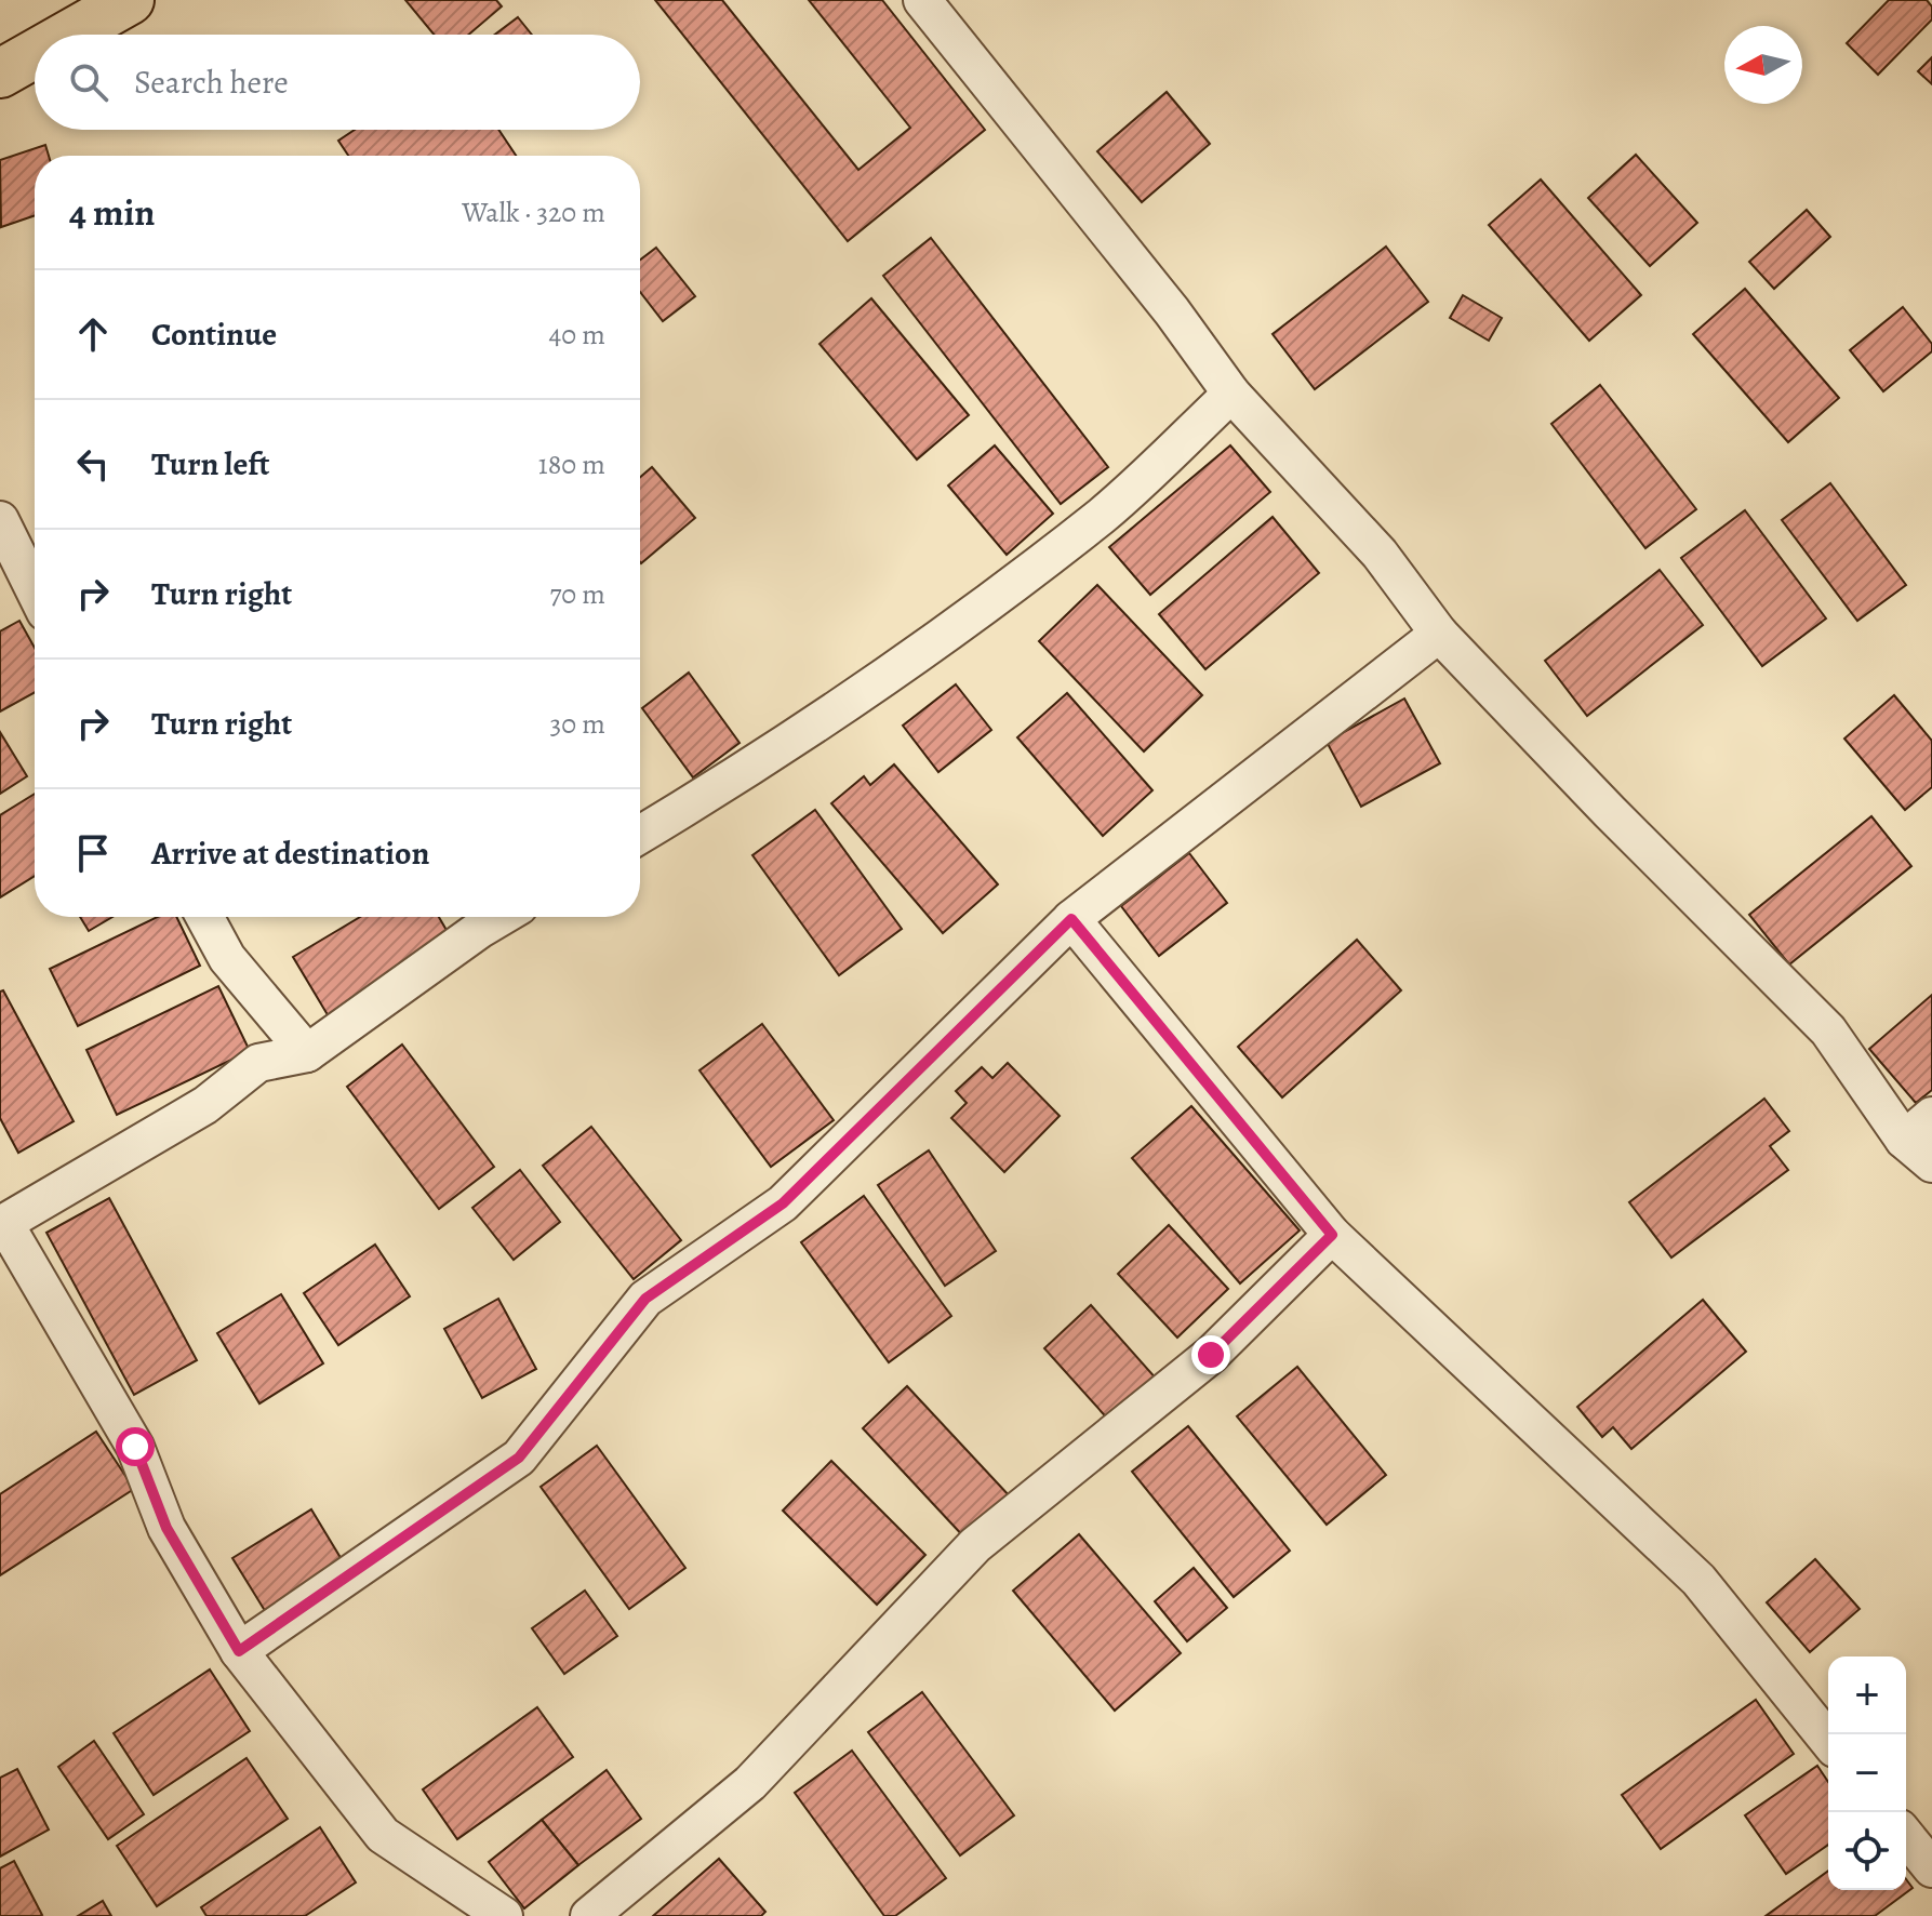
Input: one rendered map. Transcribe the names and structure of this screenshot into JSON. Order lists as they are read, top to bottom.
{
  "north": "left",
  "page": {
    "search": "Search here",
    "heading": ["4 min", "Walk · 320 m"],
    "list": [
      ["Continue", "40 m"],
      ["Turn left", "180 m"],
      ["Turn right", "70 m"],
      ["Turn right", "30 m"],
      "Arrive at destination"
    ],
    "map_buttons": ["+", "−"]
  }
}
